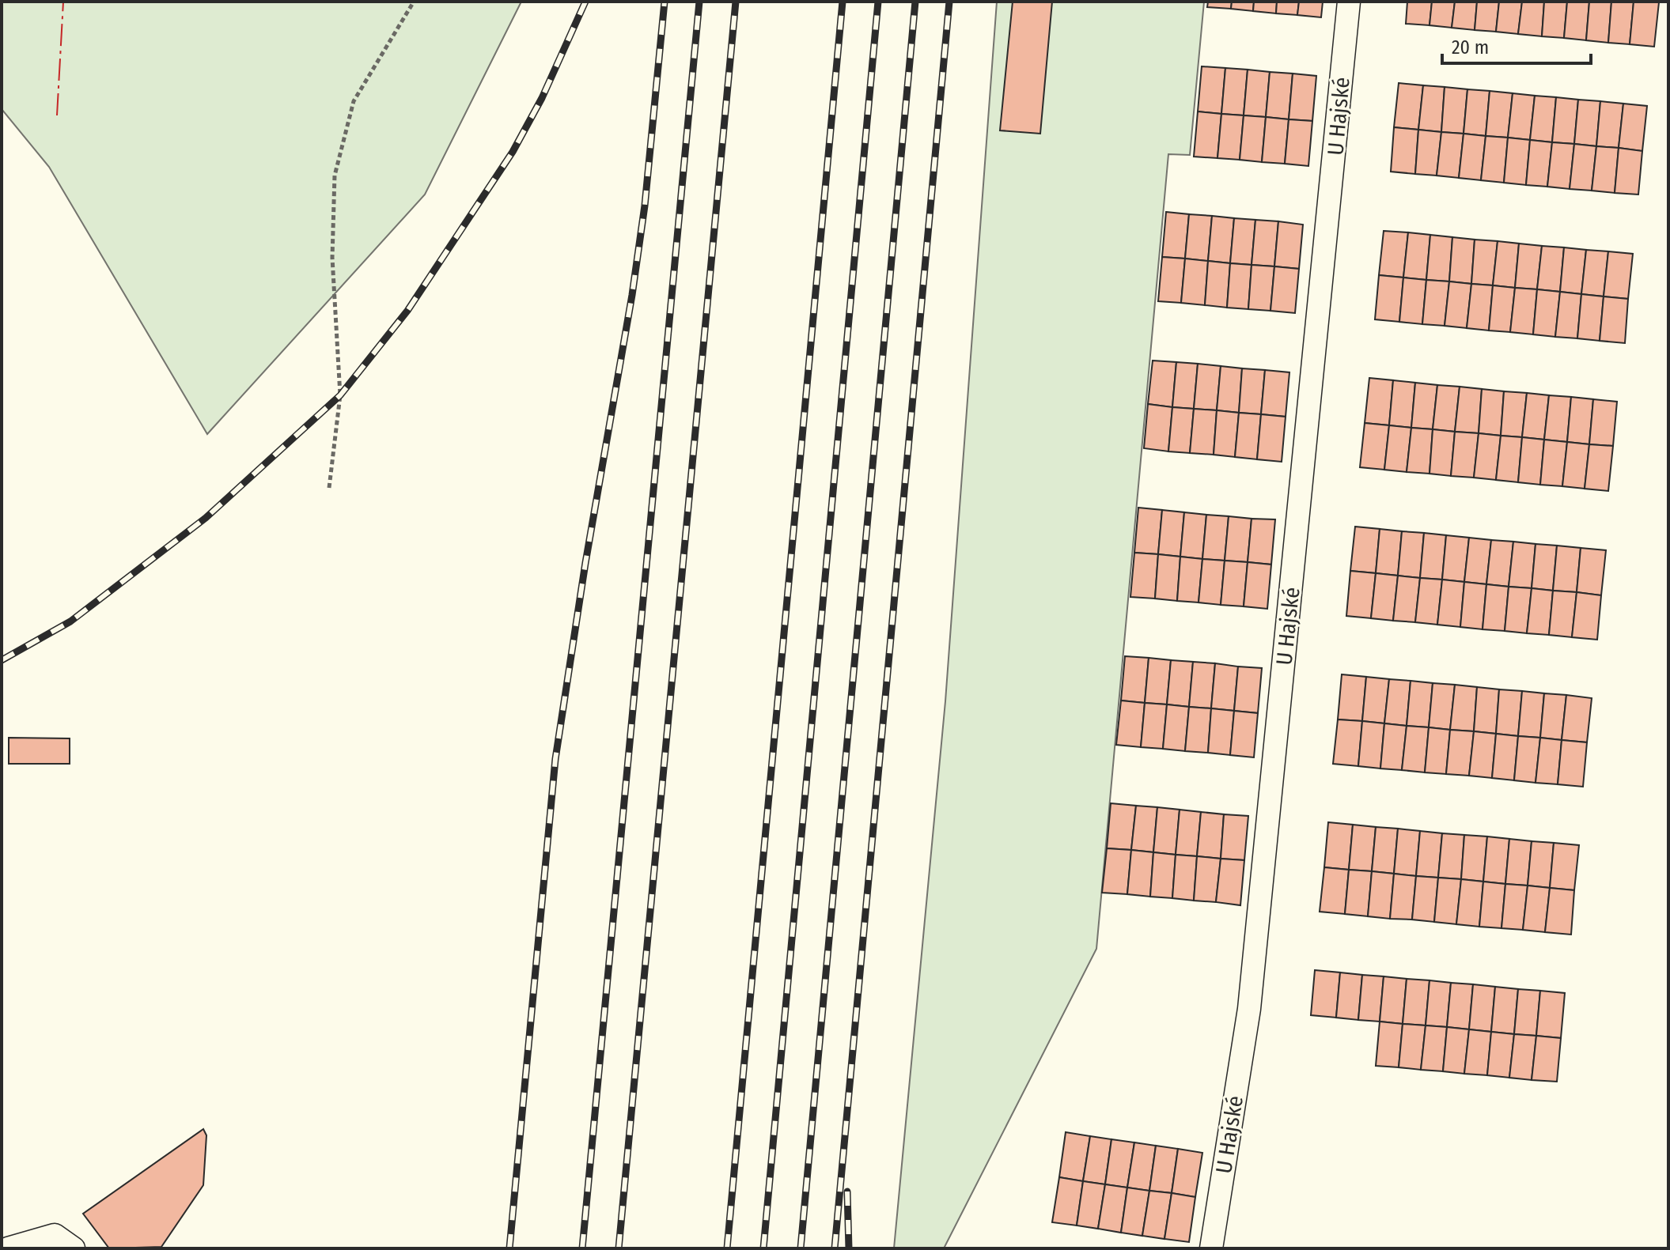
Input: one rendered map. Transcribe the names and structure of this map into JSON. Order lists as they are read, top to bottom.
{
  "streets": {
    "lane": ["U Hajské"]
  },
  "scale_bar": "20 m"
}
